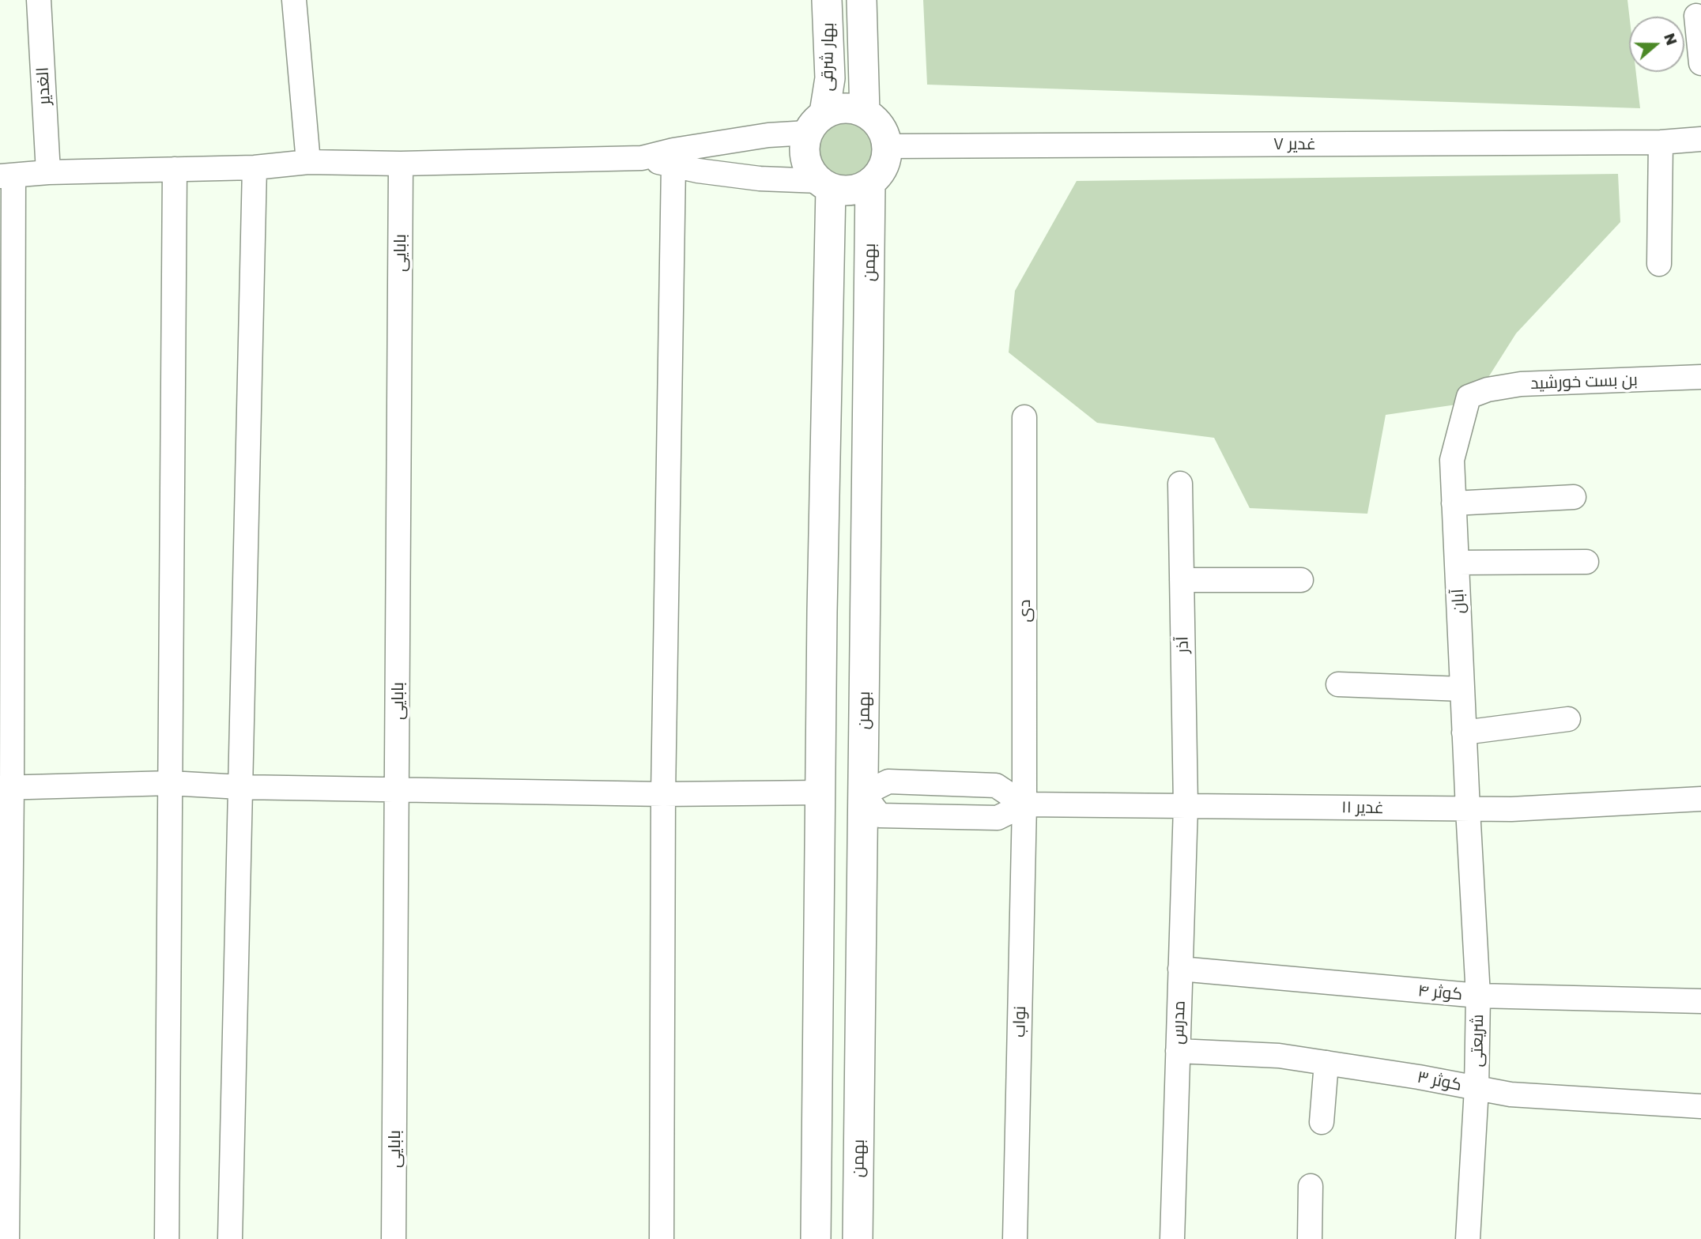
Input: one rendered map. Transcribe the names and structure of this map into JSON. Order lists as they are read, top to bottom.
{
  "streets": {
    "street": [
      "بهار شرقی",
      "الغدیر",
      "غدیر ۷",
      "بابایی",
      "بهمن",
      "بن بست خورشید",
      "آبان",
      "دی",
      "آذر",
      "غدیر ۱۱",
      "کوثر ۴",
      "نواب",
      "مدرس",
      "شریعتی",
      "کوثر ۳"
    ]
  },
  "crossings": [
    ["بهار شرقی", "غدیر ۷"],
    ["بهار شرقی", "بهمن"],
    ["غدیر ۷", "بهمن"],
    ["بن بست خورشید", "آبان"],
    ["آبان", "غدیر ۱۱"],
    ["آبان", "شریعتی"],
    ["دی", "غدیر ۱۱"],
    ["دی", "نواب"],
    ["آذر", "غدیر ۱۱"],
    ["آذر", "مدرس"],
    ["غدیر ۱۱", "نواب"],
    ["غدیر ۱۱", "مدرس"],
    ["غدیر ۱۱", "شریعتی"],
    ["کوثر ۴", "مدرس"],
    ["کوثر ۴", "شریعتی"],
    ["مدرس", "کوثر ۳"],
    ["شریعتی", "کوثر ۳"]
  ],
  "north": "right"
}
